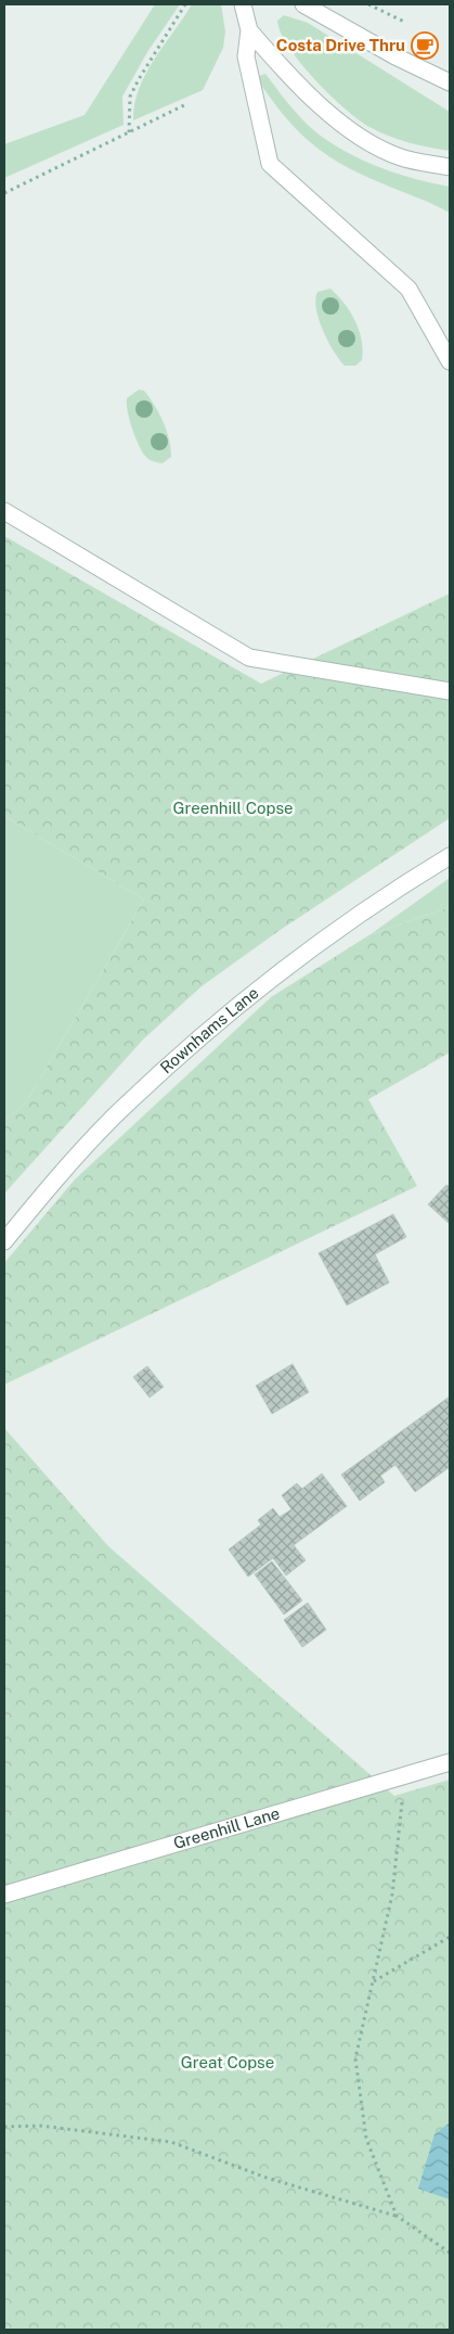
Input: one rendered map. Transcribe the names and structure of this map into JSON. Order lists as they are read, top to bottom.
{
  "streets": {
    "street": ["Rownhams Lane", "Greenhill Lane"]
  },
  "parks": ["Greenhill Copse", "Great Copse"],
  "places": {
    "cafe": ["Costa Drive Thru"]
  }
}
